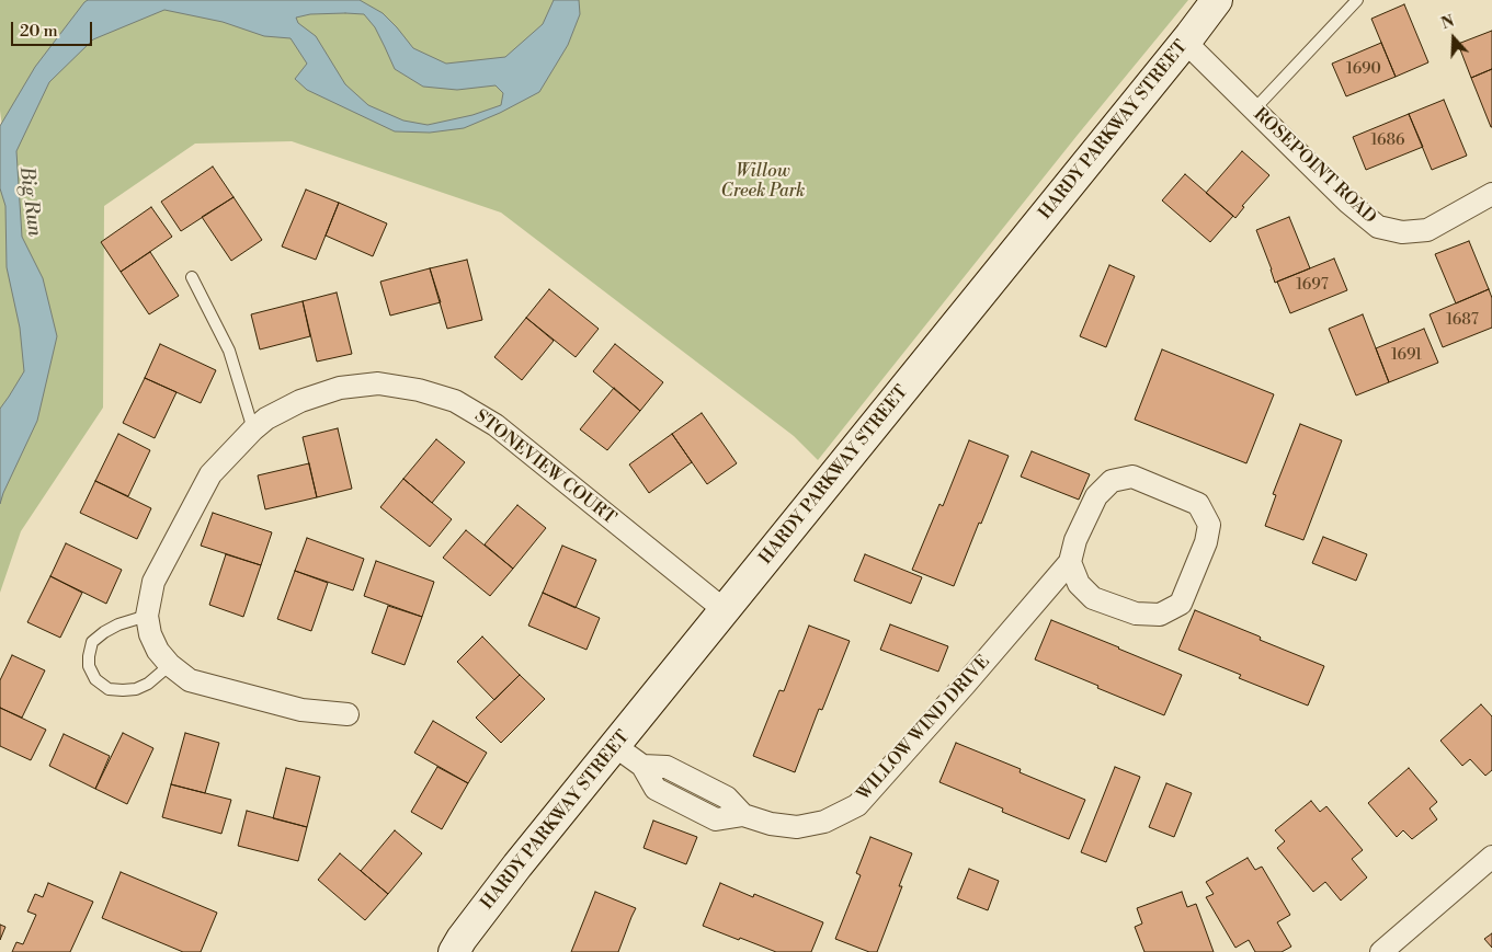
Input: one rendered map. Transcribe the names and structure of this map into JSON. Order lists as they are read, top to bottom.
{
  "streets": {
    "main road": ["HARDY PARKWAY STREET"],
    "street": ["ROSEPOINT ROAD", "STONEVIEW COURT", "WILLOW WIND DRIVE"]
  },
  "crossings": [
    ["HARDY PARKWAY STREET", "ROSEPOINT ROAD"],
    ["HARDY PARKWAY STREET", "STONEVIEW COURT"],
    ["HARDY PARKWAY STREET", "WILLOW WIND DRIVE"]
  ],
  "water": ["Big Run"],
  "parks": ["Willow Creek Park"],
  "house_numbers": [
    "1690",
    "1686",
    "1697",
    "1687",
    "1691"
  ],
  "scale_bar": "20 m",
  "north": "top"
}
